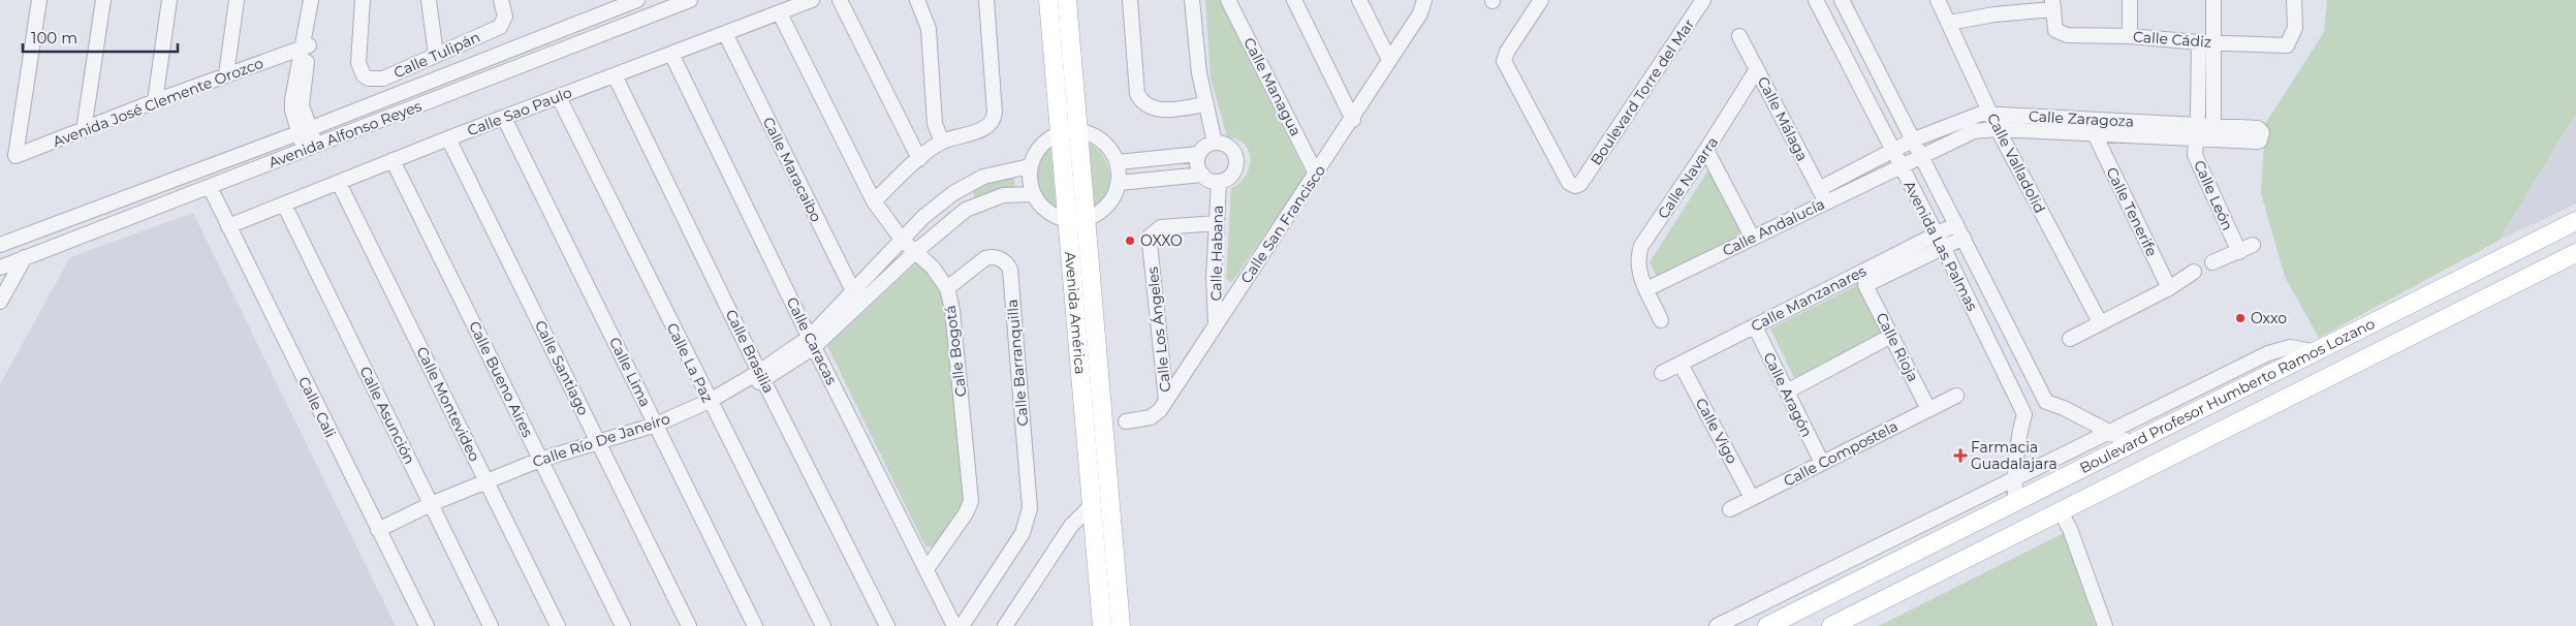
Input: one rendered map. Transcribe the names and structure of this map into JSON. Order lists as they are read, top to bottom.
{
  "streets": {
    "main road": ["Avenida América", "Boulevard Profesor Humberto Ramos Lozano"],
    "street": [
      "Calle Cádiz",
      "Calle Tulipán",
      "Calle Managua",
      "Boulevard Torre del Mar",
      "Avenida José Clemente Orozco",
      "Calle Sao Paulo",
      "Calle Málaga",
      "Calle Zaragoza",
      "Avenida Alfonso Reyes",
      "Calle Valladolid",
      "Calle Maracaibo",
      "Calle Navarra",
      "Calle León",
      "Calle Tenerife",
      "Calle San Francisco",
      "Calle Andalucía",
      "Avenida Las Palmas",
      "Calle Habana",
      "Calle Manzanares",
      "Calle Los Ángeles",
      "Calle Caracas",
      "Calle Rioja",
      "Calle Brasilia",
      "Calle Bogotá",
      "Calle La Paz",
      "Calle Barranquilla",
      "Calle Santiago",
      "Calle Lima",
      "Calle Bueno Aires",
      "Calle Aragón",
      "Calle Montevideo",
      "Calle Cali",
      "Calle Asunción",
      "Calle Vigo",
      "Calle Río De Janeiro",
      "Calle Compostela"
    ]
  },
  "crossings": [
    ["Calle Cádiz", "Calle León"],
    ["Calle Managua", "Calle San Francisco"],
    ["Calle Sao Paulo", "Calle Maracaibo"],
    ["Calle Sao Paulo", "Calle Caracas"],
    ["Calle Sao Paulo", "Calle Brasilia"],
    ["Calle Sao Paulo", "Calle Bogotá"],
    ["Calle Sao Paulo", "Calle La Paz"],
    ["Calle Sao Paulo", "Calle Santiago"],
    ["Calle Sao Paulo", "Calle Lima"],
    ["Calle Sao Paulo", "Calle Bueno Aires"],
    ["Calle Sao Paulo", "Calle Montevideo"],
    ["Calle Sao Paulo", "Calle Cali"],
    ["Calle Sao Paulo", "Calle Asunción"],
    ["Calle Málaga", "Calle Navarra"],
    ["Calle Málaga", "Calle Andalucía"],
    ["Calle Zaragoza", "Calle Valladolid"],
    ["Calle Zaragoza", "Calle León"],
    ["Calle Zaragoza", "Calle Tenerife"],
    ["Calle Zaragoza", "Calle Andalucía"],
    ["Calle Zaragoza", "Avenida Las Palmas"],
    ["Avenida Alfonso Reyes", "Calle Cali"],
    ["Calle Maracaibo", "Calle Río De Janeiro"],
    ["Calle Navarra", "Calle Andalucía"],
    ["Calle San Francisco", "Calle Habana"],
    ["Calle San Francisco", "Calle Los Ángeles"],
    ["Calle Andalucía", "Avenida Las Palmas"],
    ["Avenida Las Palmas", "Calle Manzanares"],
    ["Calle Habana", "Calle Los Ángeles"],
    ["Calle Manzanares", "Calle Rioja"],
    ["Calle Manzanares", "Calle Aragón"],
    ["Calle Manzanares", "Calle Vigo"],
    ["Calle Caracas", "Calle Bogotá"],
    ["Calle Caracas", "Calle Río De Janeiro"],
    ["Calle Rioja", "Calle Compostela"],
    ["Calle Brasilia", "Calle Río De Janeiro"],
    ["Calle Bogotá", "Calle Barranquilla"],
    ["Calle Bogotá", "Calle Río De Janeiro"],
    ["Calle La Paz", "Calle Río De Janeiro"],
    ["Calle Santiago", "Calle Río De Janeiro"],
    ["Calle Lima", "Calle Río De Janeiro"],
    ["Calle Bueno Aires", "Calle Río De Janeiro"],
    ["Calle Aragón", "Calle Compostela"],
    ["Calle Montevideo", "Calle Río De Janeiro"],
    ["Calle Cali", "Calle Río De Janeiro"],
    ["Calle Asunción", "Calle Río De Janeiro"],
    ["Calle Vigo", "Calle Compostela"]
  ],
  "places": {
    "other": ["OXXO", "Oxxo"],
    "health": ["Farmacia Guadalajara"]
  },
  "scale_bar": "100 m"
}
